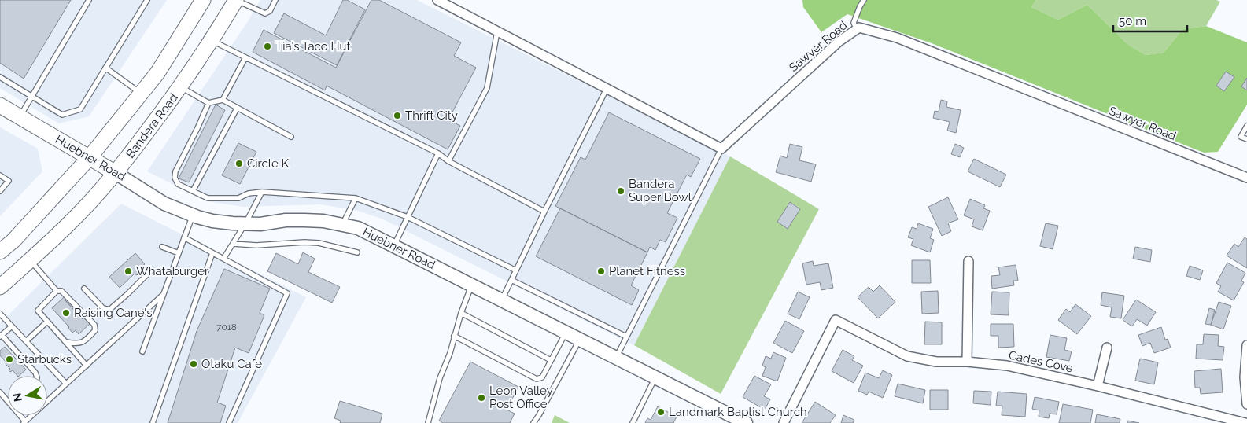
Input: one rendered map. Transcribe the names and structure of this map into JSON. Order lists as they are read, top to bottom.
{
  "streets": {
    "main road": ["Bandera Road", "Huebner Road"],
    "street": ["Sawyer Road", "Cades Cove"]
  },
  "crossings": [
    ["Bandera Road", "Huebner Road"]
  ],
  "places": [
    "Tia's Taco Hut",
    "Thrift City",
    "Circle K",
    "Bandera Super Bowl",
    "Whataburger",
    "Planet Fitness",
    "Raising Cane's",
    "Starbucks",
    "Otaku Cafe",
    "Leon Valley Post Office",
    "Landmark Baptist Church"
  ],
  "house_numbers": ["7018"],
  "scale_bar": "50 m",
  "north": "left"
}
